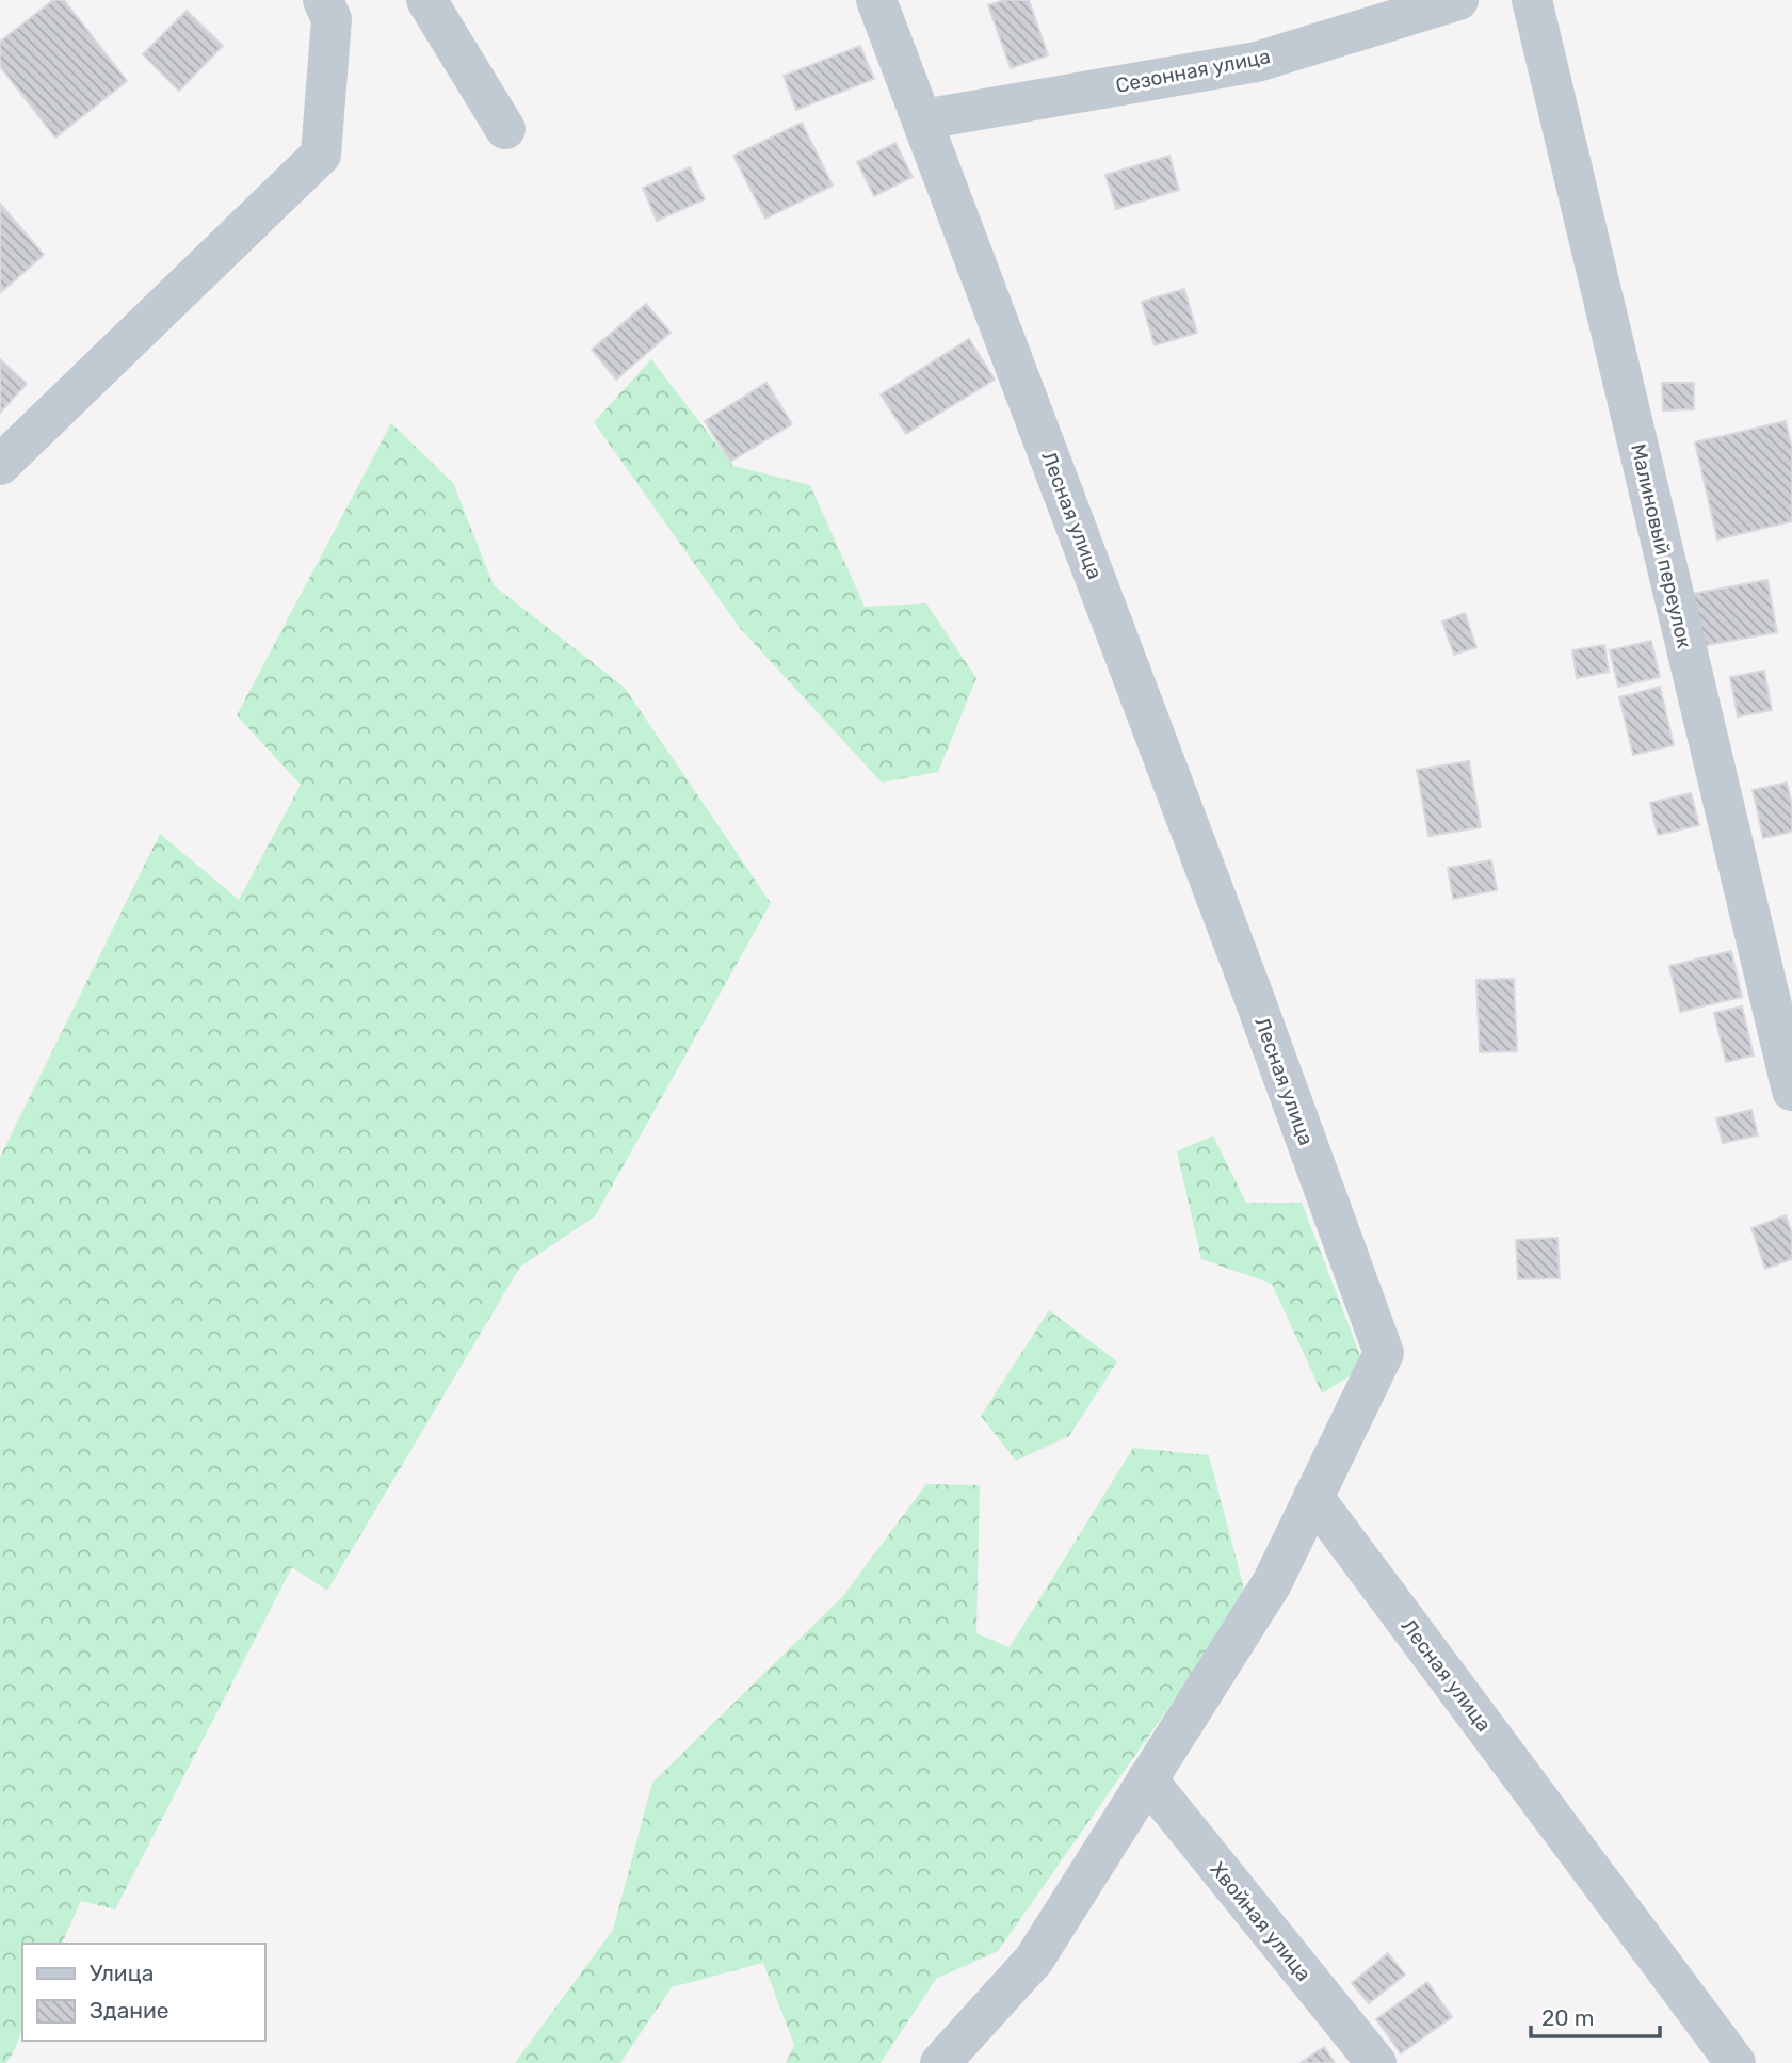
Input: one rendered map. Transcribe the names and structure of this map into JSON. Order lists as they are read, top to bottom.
{
  "streets": {
    "street": [
      "Сезонная улица",
      "Лесная улица",
      "Малиновый переулок",
      "Хвойная улица"
    ]
  },
  "crossings": [
    ["Сезонная улица", "Лесная улица"]
  ],
  "legend": ["Улица", "Здание"],
  "scale_bar": "20 m"
}
